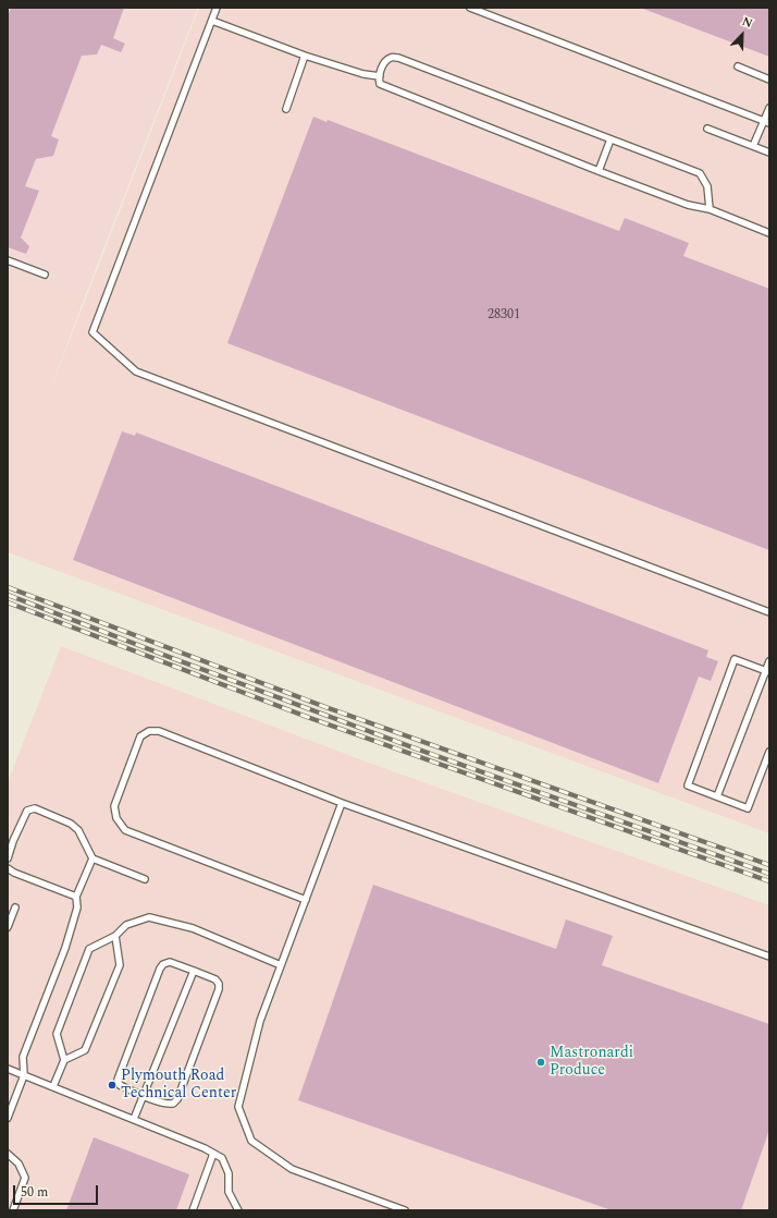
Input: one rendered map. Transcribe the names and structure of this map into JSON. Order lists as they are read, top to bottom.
{
  "places": ["Mastronardi Produce", "Plymouth Road Technical Center"],
  "house_numbers": ["28301"],
  "scale_bar": "50 m",
  "north": "top right"
}
